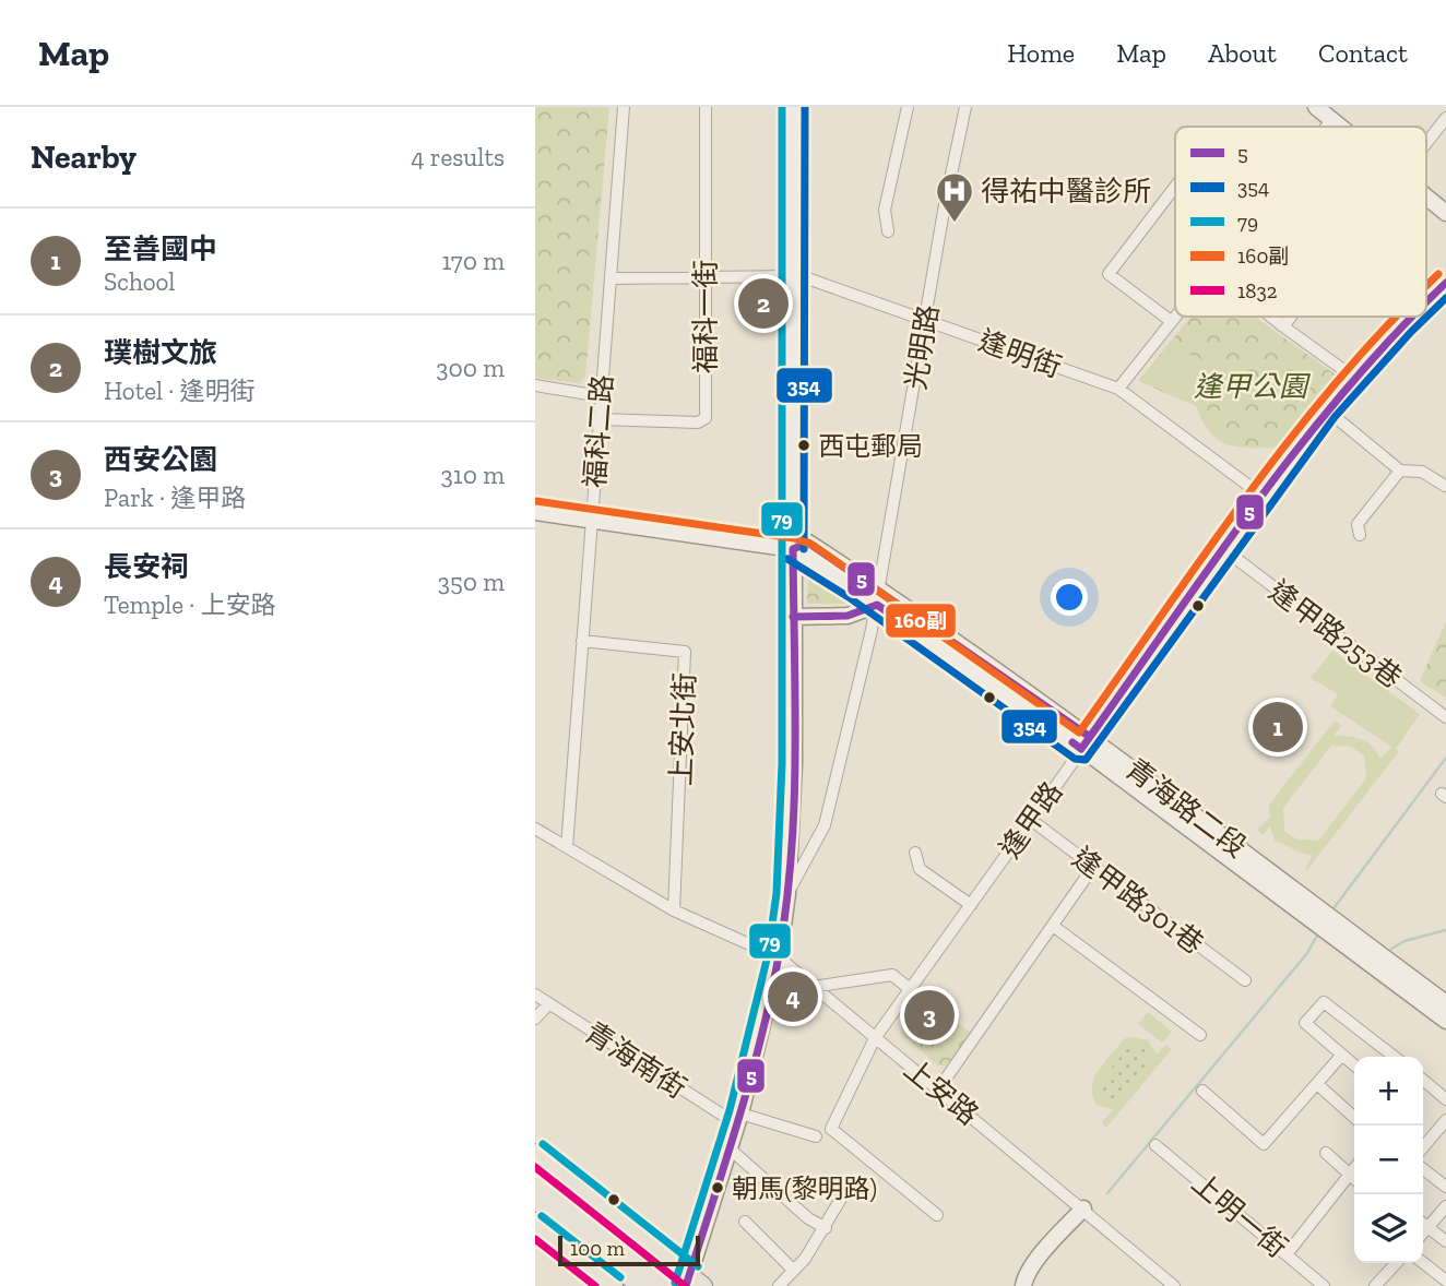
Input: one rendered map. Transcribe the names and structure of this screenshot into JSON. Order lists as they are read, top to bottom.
{
  "streets": {
    "main road": ["青海路二段"],
    "street": [
      "福科一街",
      "光明路",
      "逢明街",
      "福科二路",
      "逢甲路253巷",
      "上安北街",
      "逢甲路",
      "逢甲路301巷",
      "青海南街",
      "上安路",
      "上明一街"
    ]
  },
  "crossings": [
    ["福科一街", "逢明街"],
    ["福科一街", "福科二路"],
    ["光明路", "逢明街"],
    ["光明路", "青海路二段"],
    ["逢明街", "福科二路"],
    ["逢明街", "逢甲路"],
    ["福科二路", "上安北街"],
    ["福科二路", "青海路二段"],
    ["福科二路", "上安路"],
    ["逢甲路253巷", "逢甲路"],
    ["上安北街", "上安路"],
    ["青海路二段", "逢甲路"],
    ["逢甲路", "逢甲路301巷"],
    ["逢甲路", "上安路"]
  ],
  "parks": ["逢甲公園"],
  "places": {
    "hospital": ["得祐中醫診所"],
    "other": ["西屯郵局", "朝馬(黎明路)"]
  },
  "lines": [
    "transit line 354",
    "transit line 79",
    "transit line 160副",
    "transit line 5",
    "transit line 1832"
  ],
  "legend": [
    "5",
    "354",
    "79",
    "160副",
    "1832"
  ],
  "scale_bar": "100 m",
  "page": {
    "header": "Map",
    "nav": [
      "Home",
      "Map",
      "About",
      "Contact"
    ],
    "heading": ["Nearby", "4 results"],
    "list": [
      {
        "mark": "1",
        "name": "至善國中",
        "note": "School",
        "value": "170 m"
      },
      {
        "mark": "2",
        "name": "璞樹文旅",
        "note": "Hotel · 逢明街",
        "value": "300 m"
      },
      {
        "mark": "3",
        "name": "西安公園",
        "note": "Park · 逢甲路",
        "value": "310 m"
      },
      {
        "mark": "4",
        "name": "長安祠",
        "note": "Temple · 上安路",
        "value": "350 m"
      }
    ],
    "pins": [
      "2",
      "1",
      "4",
      "3"
    ],
    "map_buttons": ["+", "−"],
    "scale": "100 m"
  }
}
